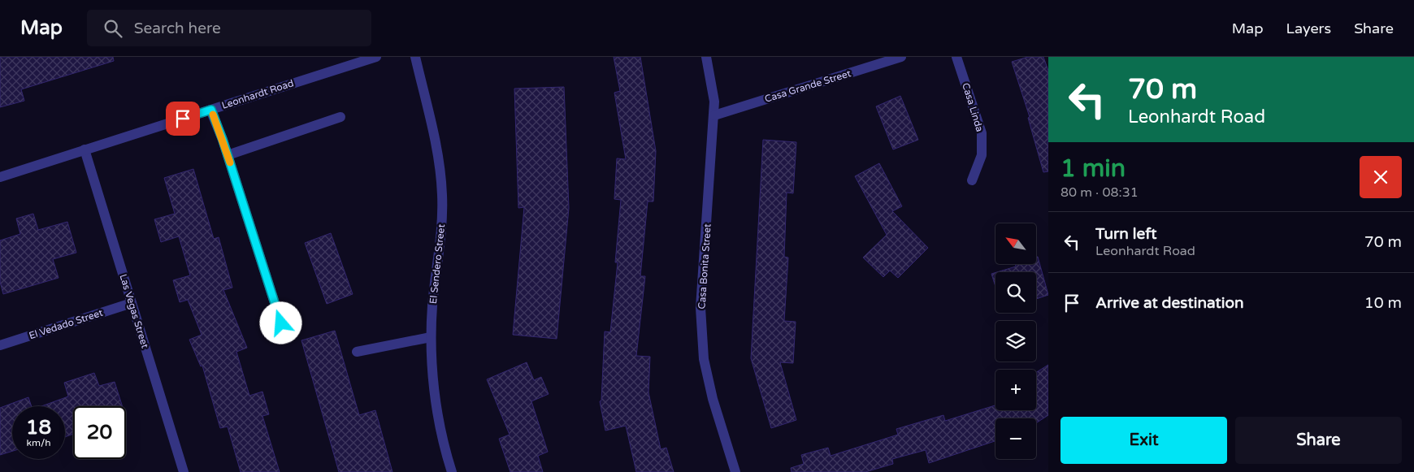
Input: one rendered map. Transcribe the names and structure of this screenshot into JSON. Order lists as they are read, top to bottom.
{
  "streets": {
    "street": [
      "Casa Grande Street",
      "Leonhardt Road",
      "Casa Linda",
      "El Sendero Street",
      "Casa Bonita Street",
      "Las Vegas Street",
      "El Vedado Street"
    ]
  },
  "crossings": [
    ["Casa Grande Street", "Casa Bonita Street"],
    ["Leonhardt Road", "Las Vegas Street"],
    ["Las Vegas Street", "El Vedado Street"]
  ],
  "north": "top left",
  "page": {
    "header": "Map",
    "search": "Search here",
    "nav": ["Map", "Layers", "Share"],
    "turn": ["70 m", "Leonhardt Road"],
    "heading": ["1 min", "80 m · 08:31"],
    "list": [
      {
        "name": "Turn left",
        "note": "Leonhardt Road",
        "value": "70 m"
      },
      {
        "name": "Arrive at destination",
        "value": "10 m"
      }
    ],
    "map_buttons": ["+", "−"],
    "speed": "18 km/h",
    "limit": "20",
    "buttons": ["Exit", "Share"]
  }
}
